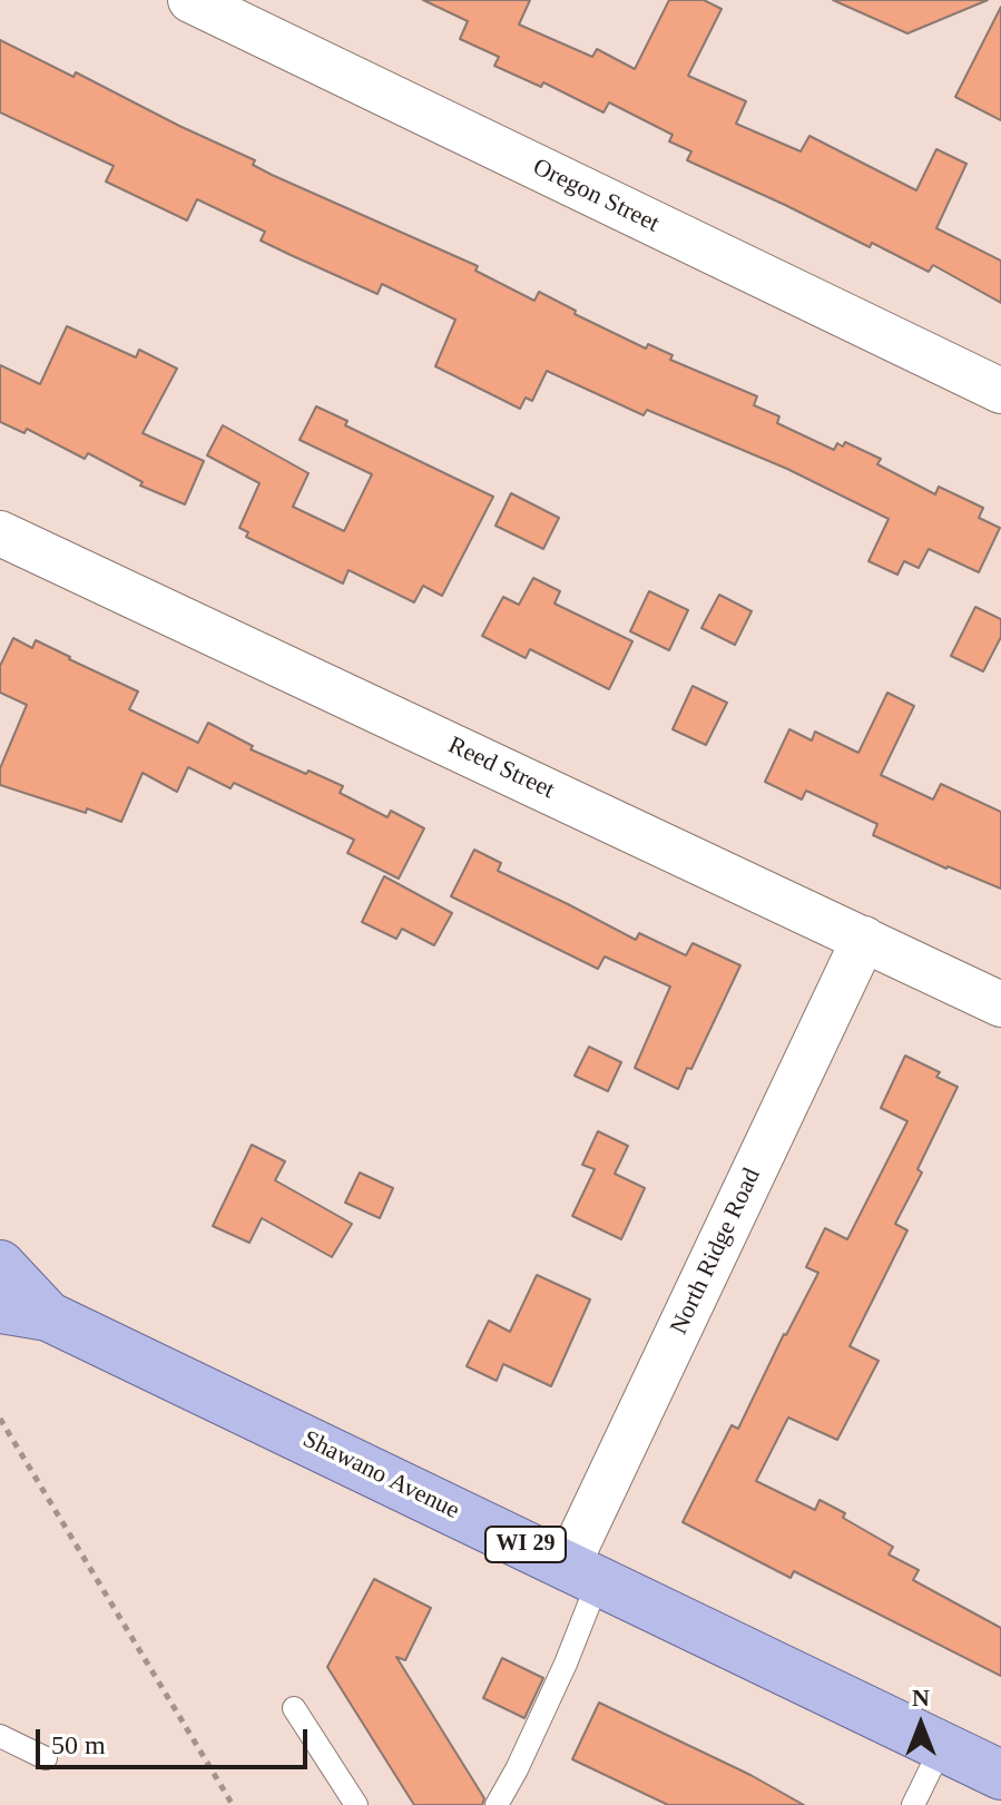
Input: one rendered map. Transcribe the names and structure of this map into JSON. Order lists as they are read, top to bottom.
{
  "streets": {
    "main road": ["Shawano Avenue", "WI 29"],
    "street": ["Oregon Street", "Reed Street", "North Ridge Road"]
  },
  "crossings": [
    ["Reed Street", "North Ridge Road"],
    ["North Ridge Road", "Shawano Avenue"]
  ],
  "scale_bar": "50 m",
  "north": "top"
}
